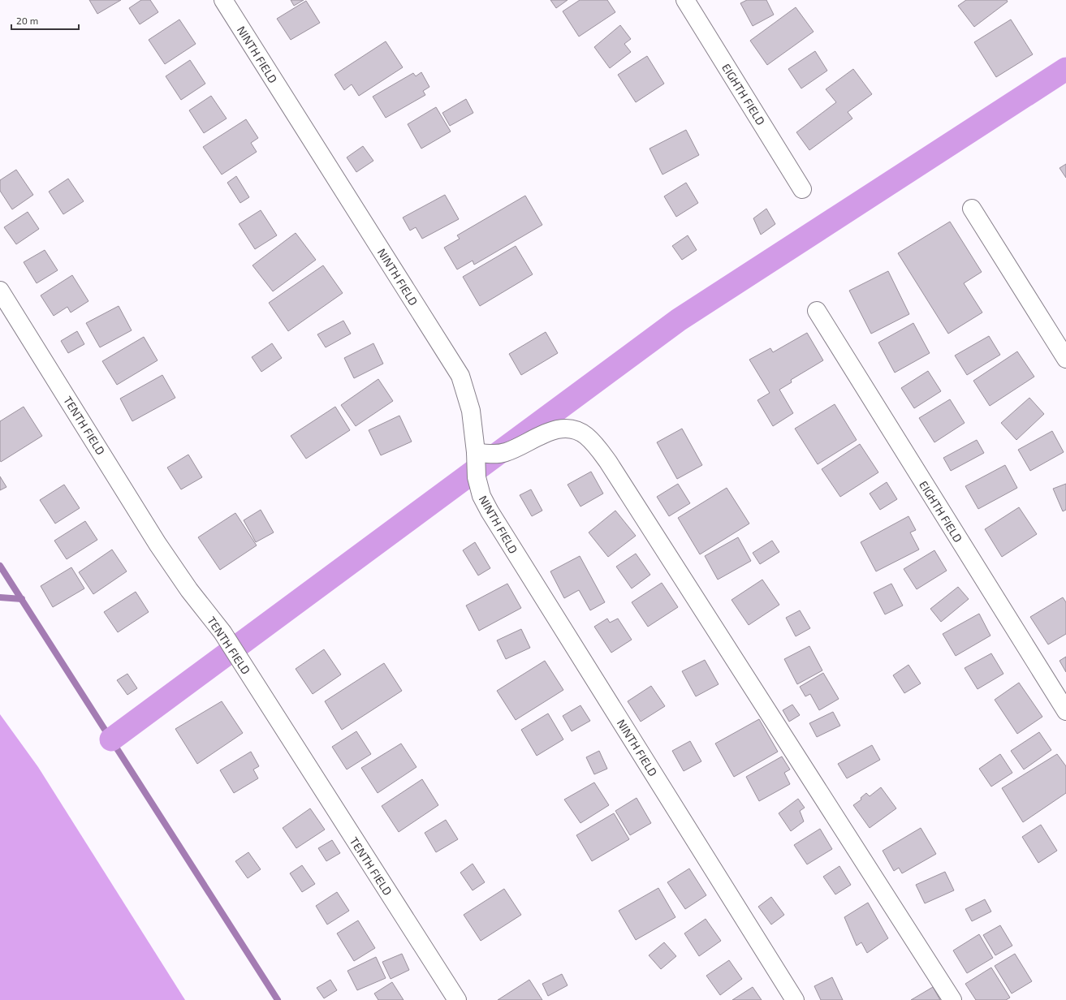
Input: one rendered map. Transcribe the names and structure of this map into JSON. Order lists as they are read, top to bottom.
{
  "streets": {
    "street": ["NINTH FIELD", "EIGHTH FIELD", "TENTH FIELD"]
  },
  "scale_bar": "20 m"
}
